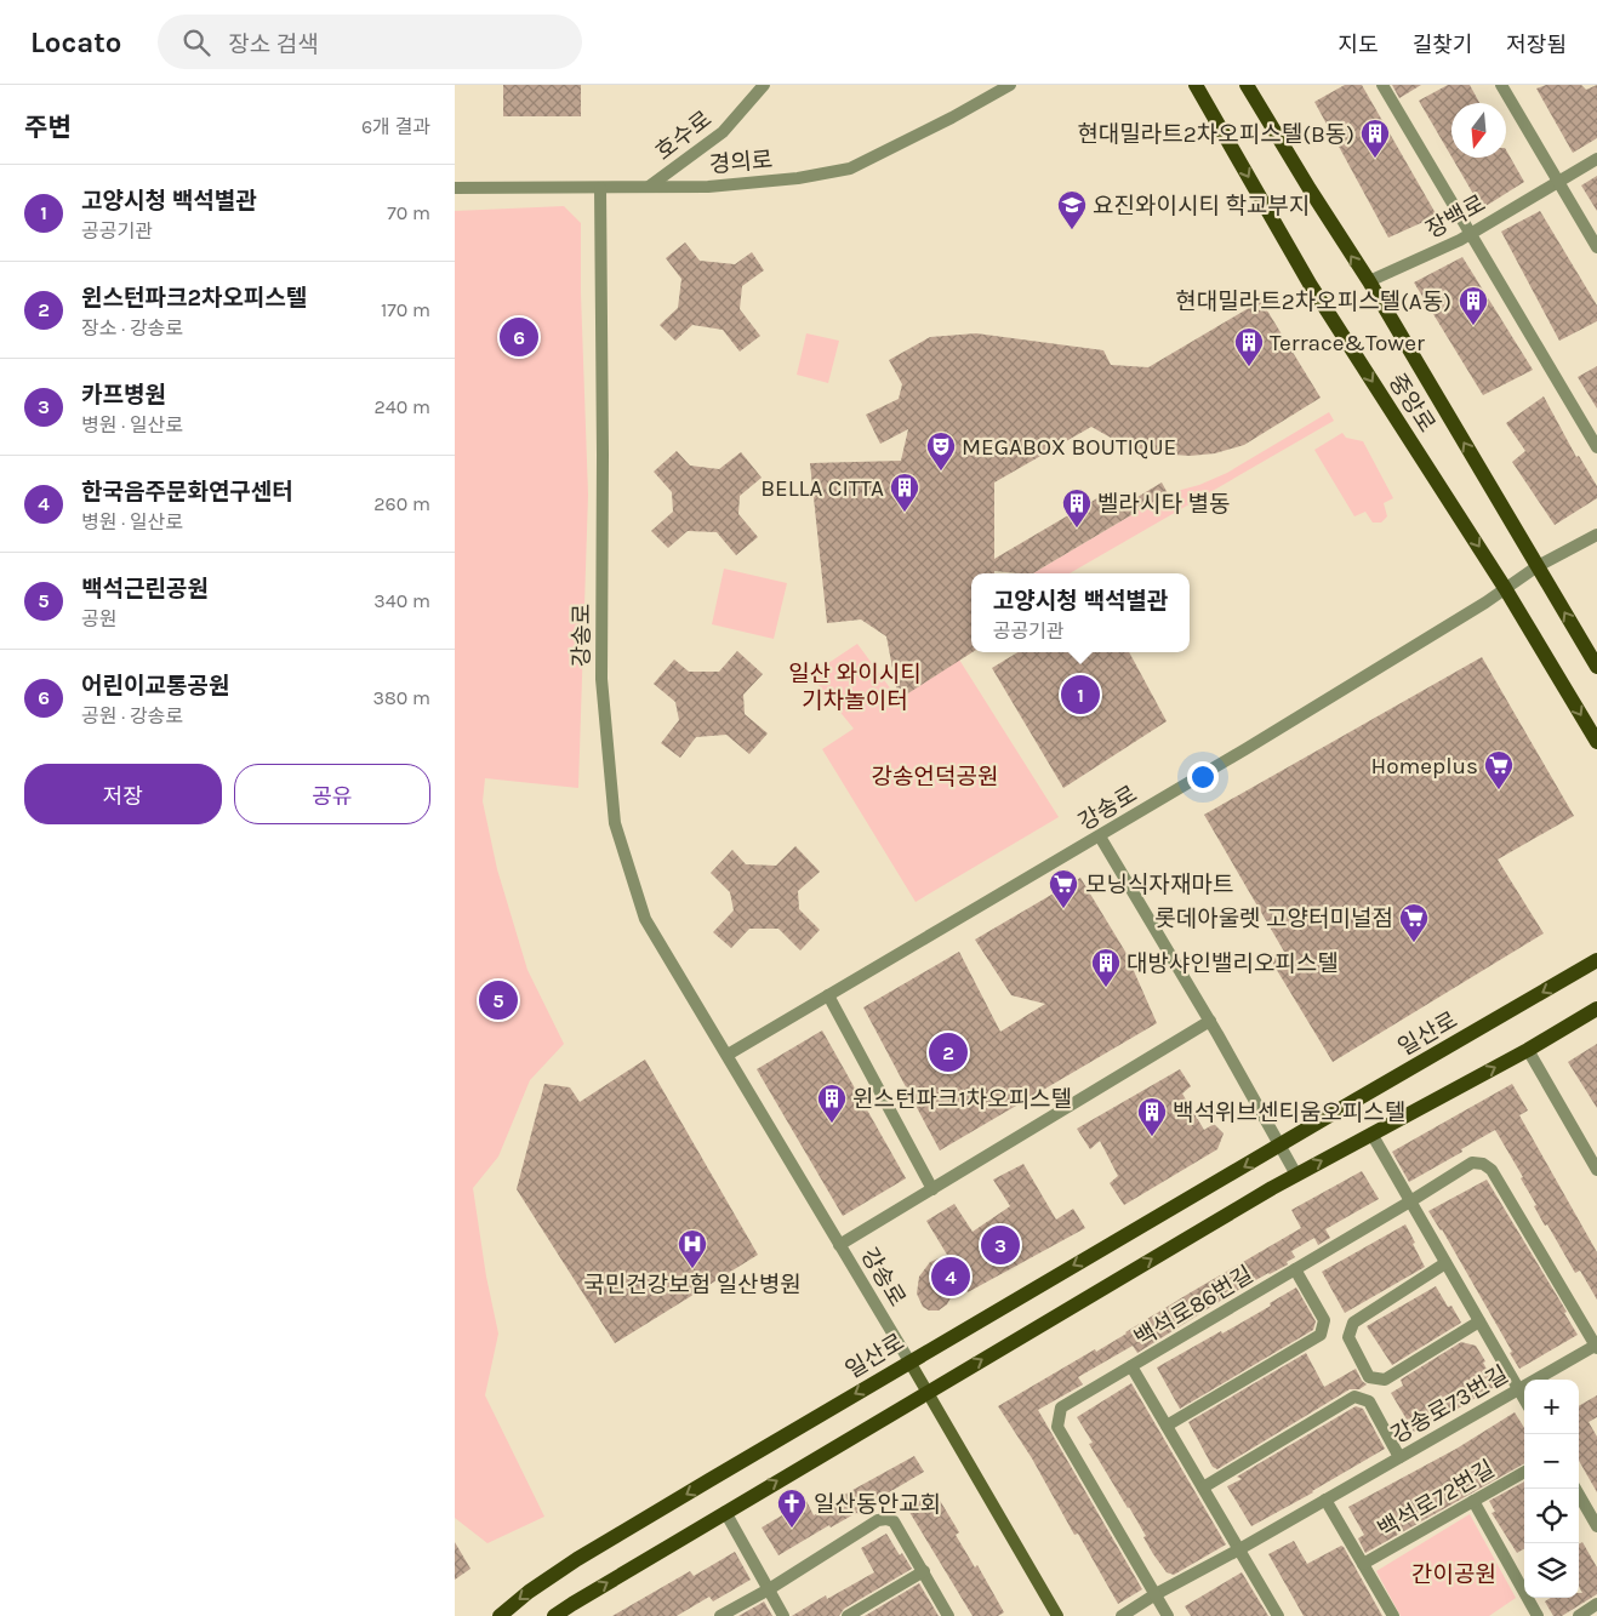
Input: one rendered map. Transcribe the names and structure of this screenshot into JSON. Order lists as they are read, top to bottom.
{
  "streets": {
    "main road": ["중앙로", "강송로", "일산로"],
    "street": [
      "호수로",
      "경의로",
      "장백로",
      "백석로86번길",
      "강송로73번길",
      "백석로72번길"
    ]
  },
  "crossings": [
    ["호수로", "경의로"],
    ["경의로", "강송로"],
    ["장백로", "중앙로"],
    ["중앙로", "강송로"],
    ["강송로", "일산로"],
    ["백석로86번길", "강송로73번길"]
  ],
  "parks": ["일산 와이시티 기차놀이터", "강송언덕공원", "간이공원"],
  "places": {
    "building": [
      "현대밀라트2차오피스텔(B동)",
      "현대밀라트2차오피스텔(A동)",
      "Terrace&Tower",
      "BELLA CITTA",
      "벨라시타 별동",
      "대방샤인밸리오피스텔",
      "윈스턴파크1차오피스텔",
      "백석위브센티움오피스텔"
    ],
    "school or university": ["요진와이시티 학교부지"],
    "theatre": ["MEGABOX BOUTIQUE"],
    "supermarket": ["Homeplus", "모닝식자재마트", "롯데아울렛 고양터미널점"],
    "hospital": ["국민건강보험 일산병원"],
    "church": ["일산동안교회"]
  },
  "north": "bottom",
  "page": {
    "header": "Locato",
    "search": "장소 검색",
    "nav": ["지도", "길찾기", "저장됨"],
    "heading": ["주변", "6개 결과"],
    "list": [
      {
        "mark": "1",
        "name": "고양시청 백석별관",
        "note": "공공기관",
        "value": "70 m"
      },
      {
        "mark": "2",
        "name": "윈스턴파크2차오피스텔",
        "note": "장소 · 강송로",
        "value": "170 m"
      },
      {
        "mark": "3",
        "name": "카프병원",
        "note": "병원 · 일산로",
        "value": "240 m"
      },
      {
        "mark": "4",
        "name": "한국음주문화연구센터",
        "note": "병원 · 일산로",
        "value": "260 m"
      },
      {
        "mark": "5",
        "name": "백석근린공원",
        "note": "공원",
        "value": "340 m"
      },
      {
        "mark": "6",
        "name": "어린이교통공원",
        "note": "공원 · 강송로",
        "value": "380 m"
      }
    ],
    "pins": [
      "6",
      "1",
      "5",
      "2",
      "3",
      "4"
    ],
    "popup": ["고양시청 백석별관", "공공기관"],
    "buttons": ["저장", "공유"],
    "map_buttons": ["+", "−"]
  }
}
